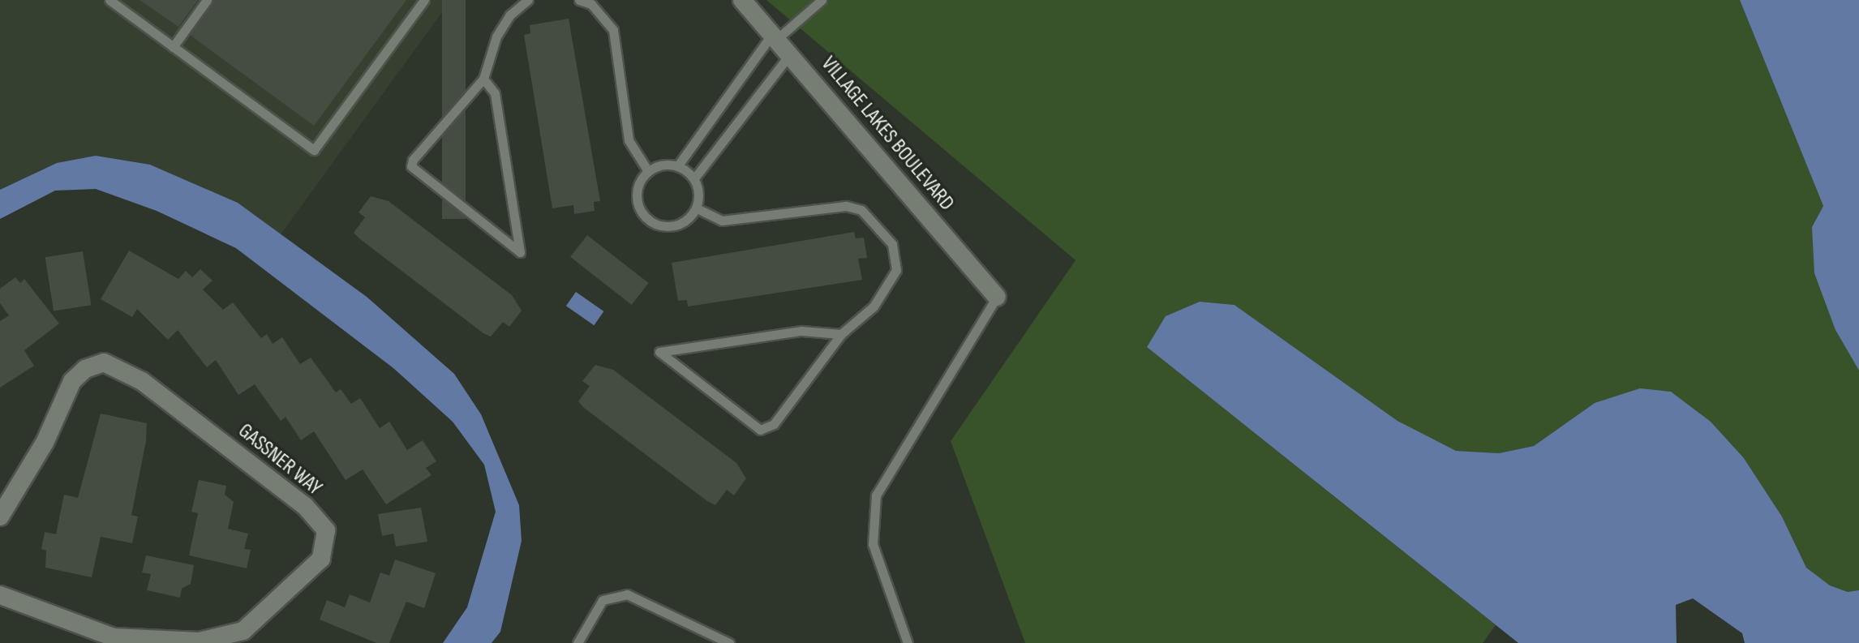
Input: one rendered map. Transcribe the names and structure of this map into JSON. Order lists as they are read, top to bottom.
{
  "streets": {
    "street": ["VILLAGE LAKES BOULEVARD", "GASSNER WAY"]
  }
}
